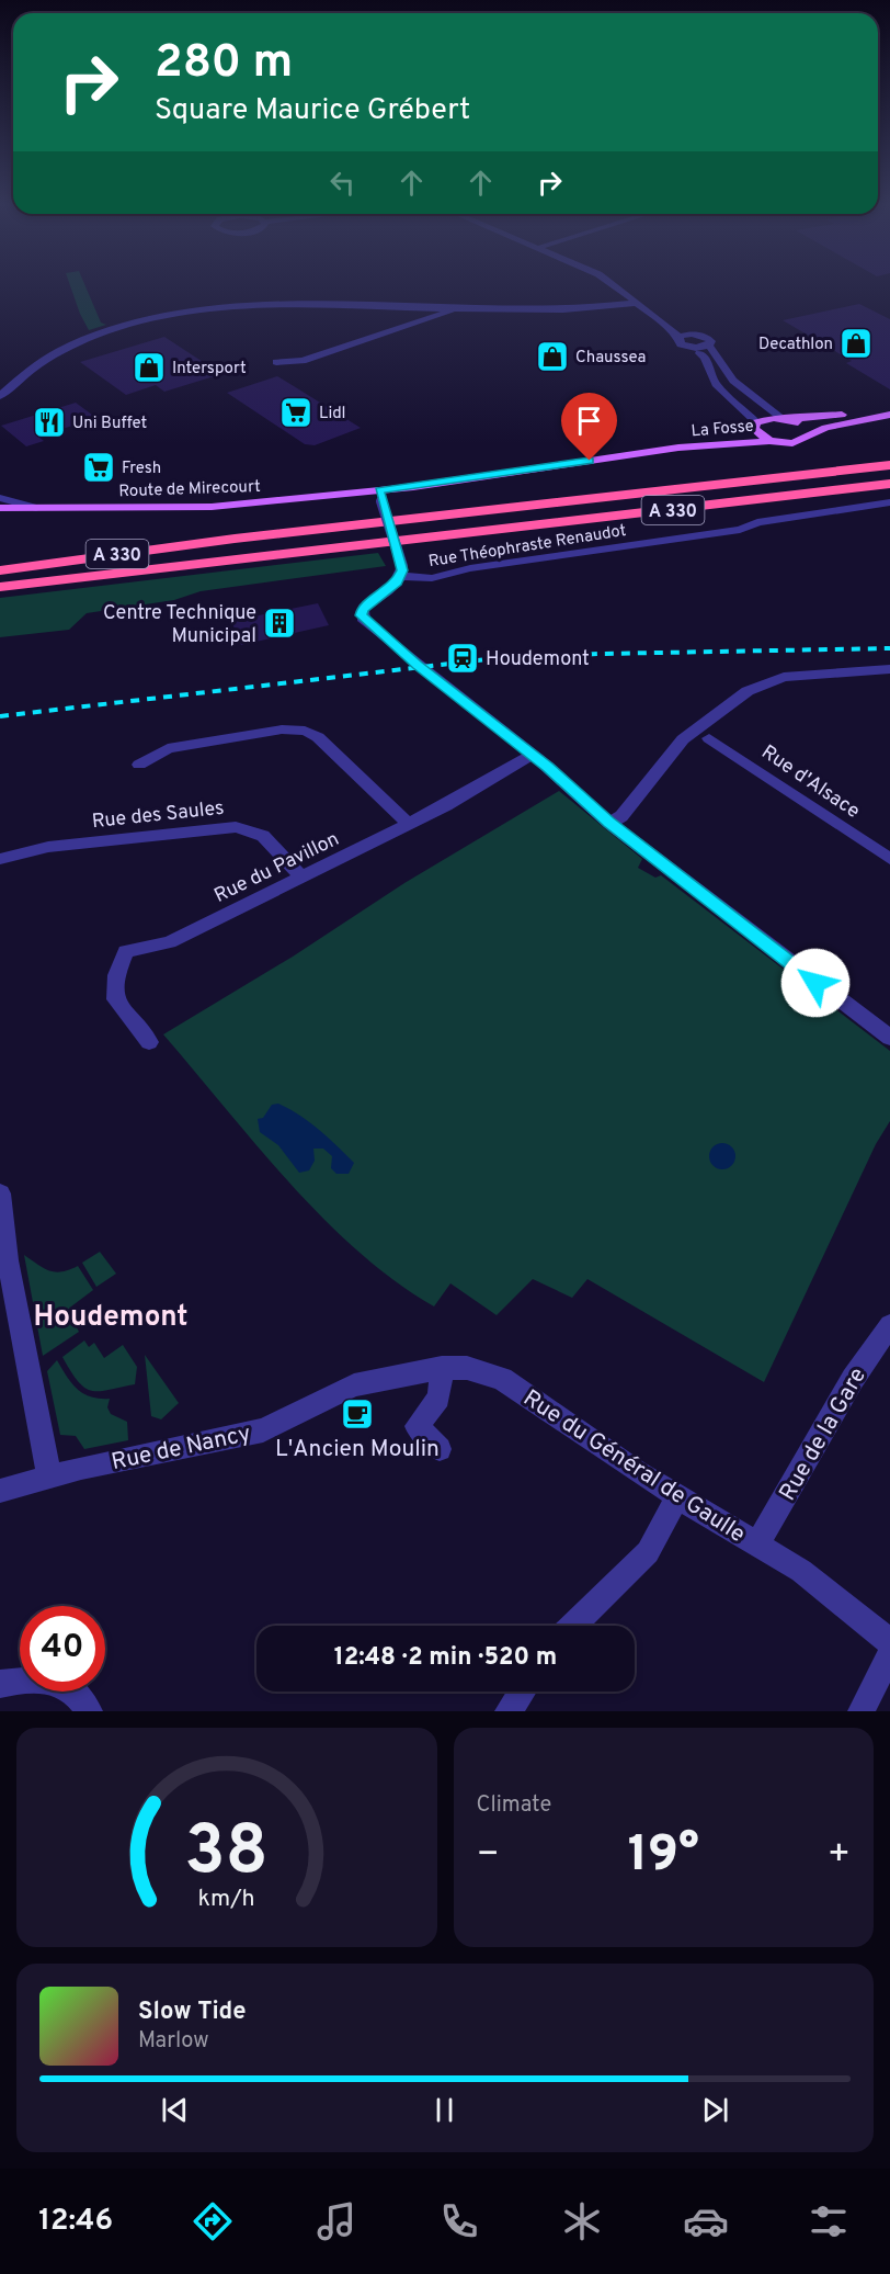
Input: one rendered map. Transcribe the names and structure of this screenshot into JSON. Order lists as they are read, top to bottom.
{
  "streets": {
    "highway": ["A 330"],
    "main road": ["La Fosse", "Route de Mirecourt"],
    "street": [
      "Rue Théophraste Renaudot",
      "Rue d'Alsace",
      "Rue des Saules",
      "Rue du Pavillon",
      "Rue de la Gare",
      "Rue de Nancy",
      "Rue du Général de Gaulle"
    ]
  },
  "crossings": [
    ["La Fosse", "Route de Mirecourt"],
    ["Rue des Saules", "Rue du Pavillon"],
    ["Rue de la Gare", "Rue du Général de Gaulle"],
    ["Rue de Nancy", "Rue du Général de Gaulle"]
  ],
  "districts": ["Houdemont"],
  "places": {
    "shop": ["Decathlon", "Chaussea", "Intersport"],
    "supermarket": ["Lidl", "Fresh"],
    "restaurant": ["Uni Buffet"],
    "building": ["Centre Technique Municipal"],
    "station": ["Houdemont"],
    "cafe": ["L'Ancien Moulin"]
  },
  "page": {
    "turn": ["280 m", "Square Maurice Grébert"],
    "limit": "40",
    "trip": "12:48 · 2 min · 520 m",
    "tile": "Climate",
    "heat": ["−", "19°", "+"],
    "song": ["Slow Tide", "Marlow"],
    "tabs": "12:46",
    "gauge": ["38", "km/h"]
  }
}
